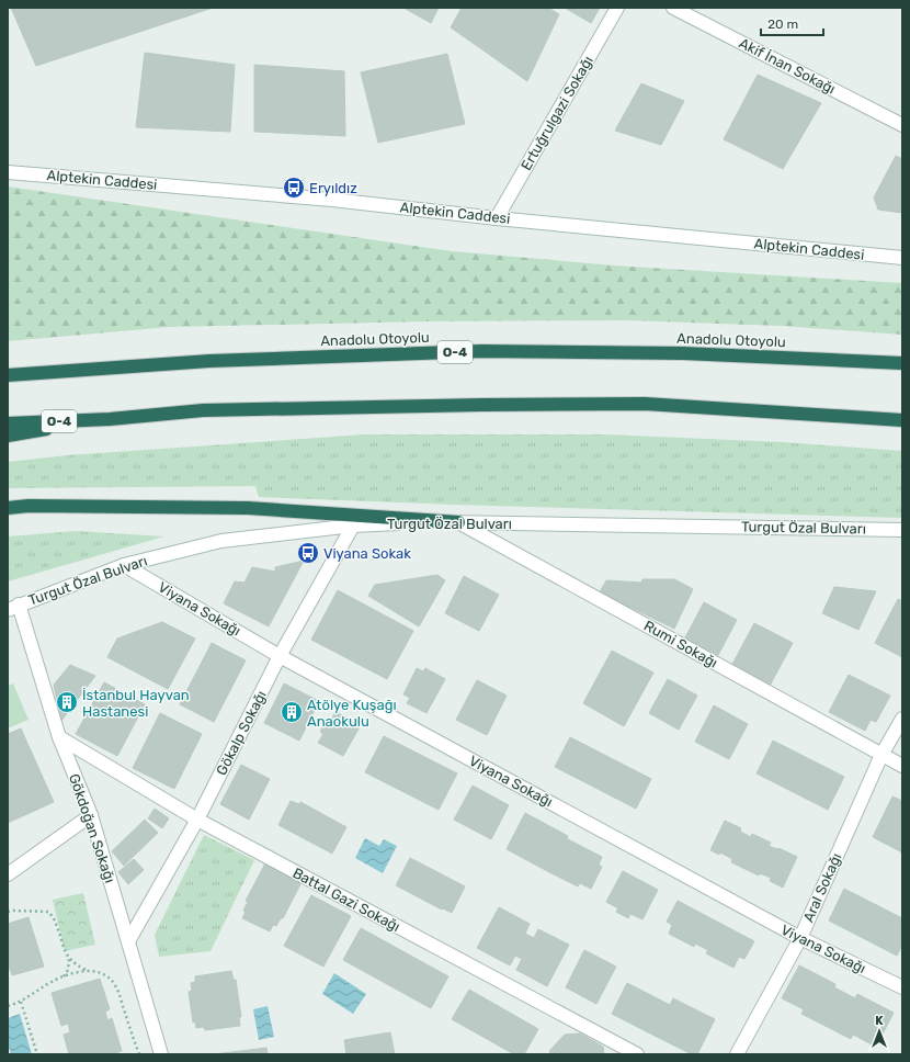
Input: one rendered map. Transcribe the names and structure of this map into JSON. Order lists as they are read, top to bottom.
{
  "streets": {
    "highway": ["Anadolu Otoyolu", "O-4"],
    "street": [
      "Akif İnan Sokağı",
      "Ertuğrulgazi Sokağı",
      "Alptekin Caddesi",
      "Turgut Özal Bulvarı",
      "Viyana Sokağı",
      "Rumi Sokağı",
      "Gökalp Sokağı",
      "Gökdoğan Sokağı",
      "Aral Sokağı",
      "Battal Gazi Sokağı"
    ]
  },
  "crossings": [
    ["Ertuğrulgazi Sokağı", "Alptekin Caddesi"],
    ["Turgut Özal Bulvarı", "Viyana Sokağı"],
    ["Turgut Özal Bulvarı", "Rumi Sokağı"],
    ["Turgut Özal Bulvarı", "Gökalp Sokağı"],
    ["Turgut Özal Bulvarı", "Gökdoğan Sokağı"],
    ["Viyana Sokağı", "Gökalp Sokağı"],
    ["Viyana Sokağı", "Aral Sokağı"],
    ["Rumi Sokağı", "Aral Sokağı"],
    ["Gökalp Sokağı", "Gökdoğan Sokağı"],
    ["Gökalp Sokağı", "Battal Gazi Sokağı"],
    ["Gökdoğan Sokağı", "Battal Gazi Sokağı"]
  ],
  "places": {
    "bus stop": ["Eryıldız", "Viyana Sokak"],
    "building": ["İstanbul Hayvan Hastanesi", "Atölye Kuşağı Anaokulu"]
  },
  "scale_bar": "20 m",
  "north": "top"
}
